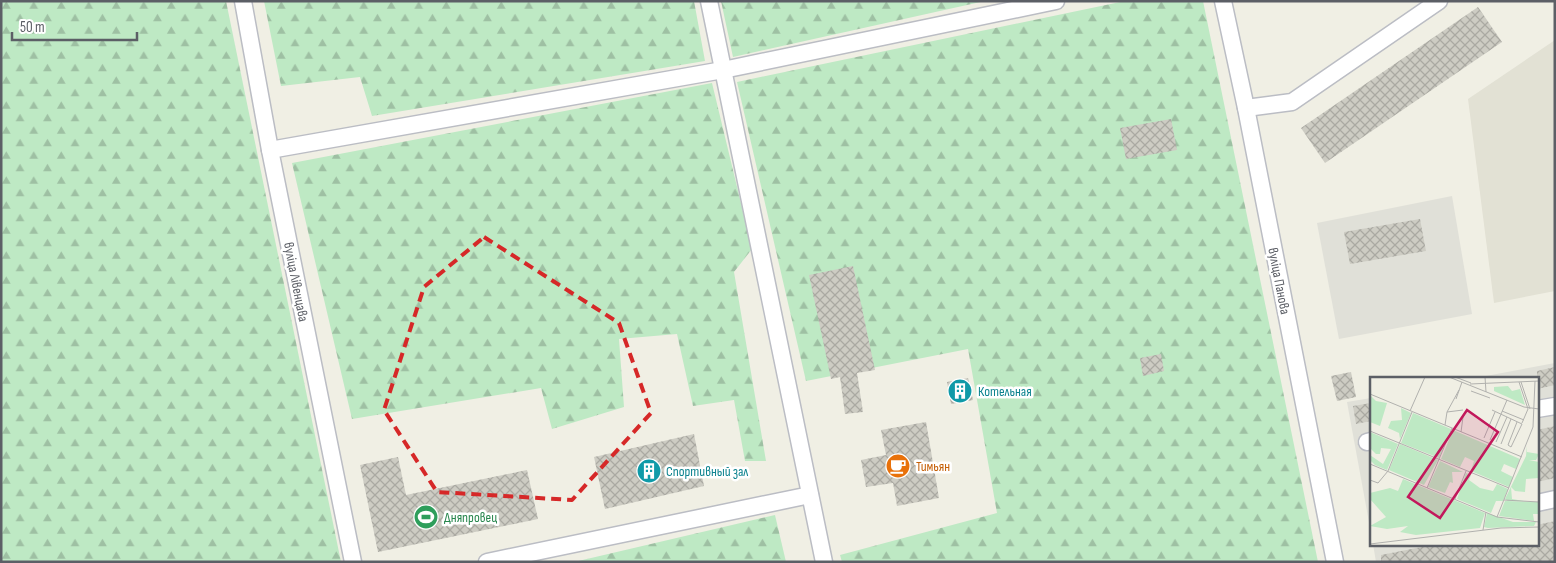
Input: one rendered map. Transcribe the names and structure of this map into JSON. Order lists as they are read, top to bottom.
{
  "streets": {
    "street": ["вуліца Панова", "вуліца Лівенцава"]
  },
  "places": {
    "building": ["Котельная", "Спортивный зал"],
    "cafe": ["Тимьян"],
    "sports": ["Дняпровец"]
  },
  "scale_bar": "50 m"
}
